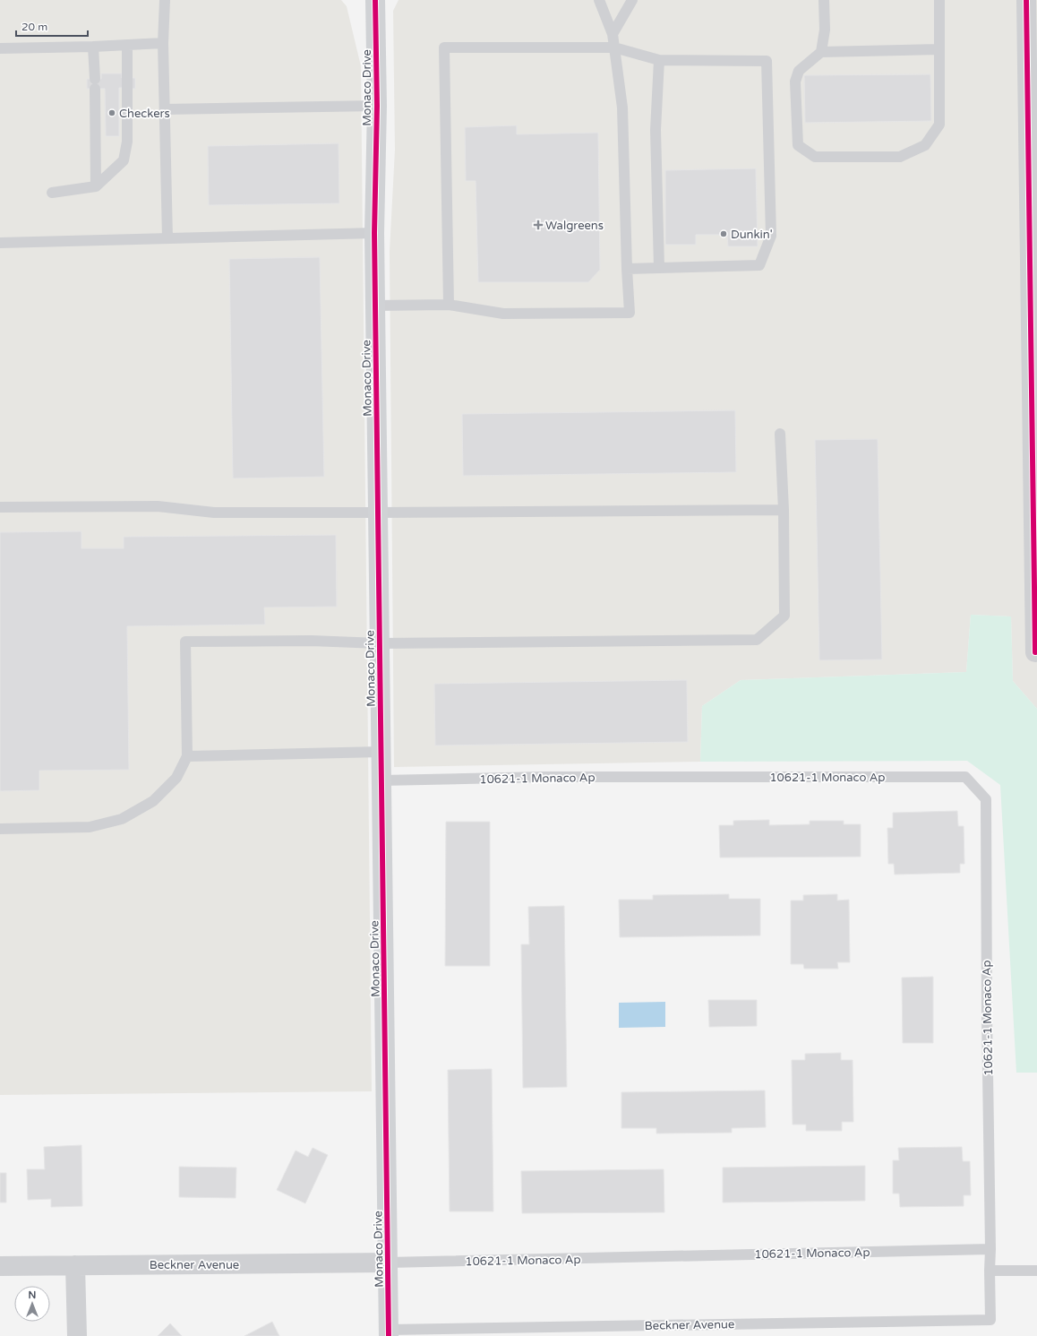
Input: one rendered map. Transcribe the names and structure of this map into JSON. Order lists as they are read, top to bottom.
{
  "streets": {
    "street": ["Monaco Drive", "Beckner Avenue"],
    "lane": ["10621-1 Monaco Ap"]
  },
  "crossings": [
    ["Monaco Drive", "10621-1 Monaco Ap"],
    ["Monaco Drive", "Beckner Avenue"],
    ["10621-1 Monaco Ap", "Beckner Avenue"]
  ],
  "places": {
    "other": ["Checkers", "Dunkin'"],
    "health": ["Walgreens"]
  },
  "scale_bar": "20 m",
  "north": "top"
}
